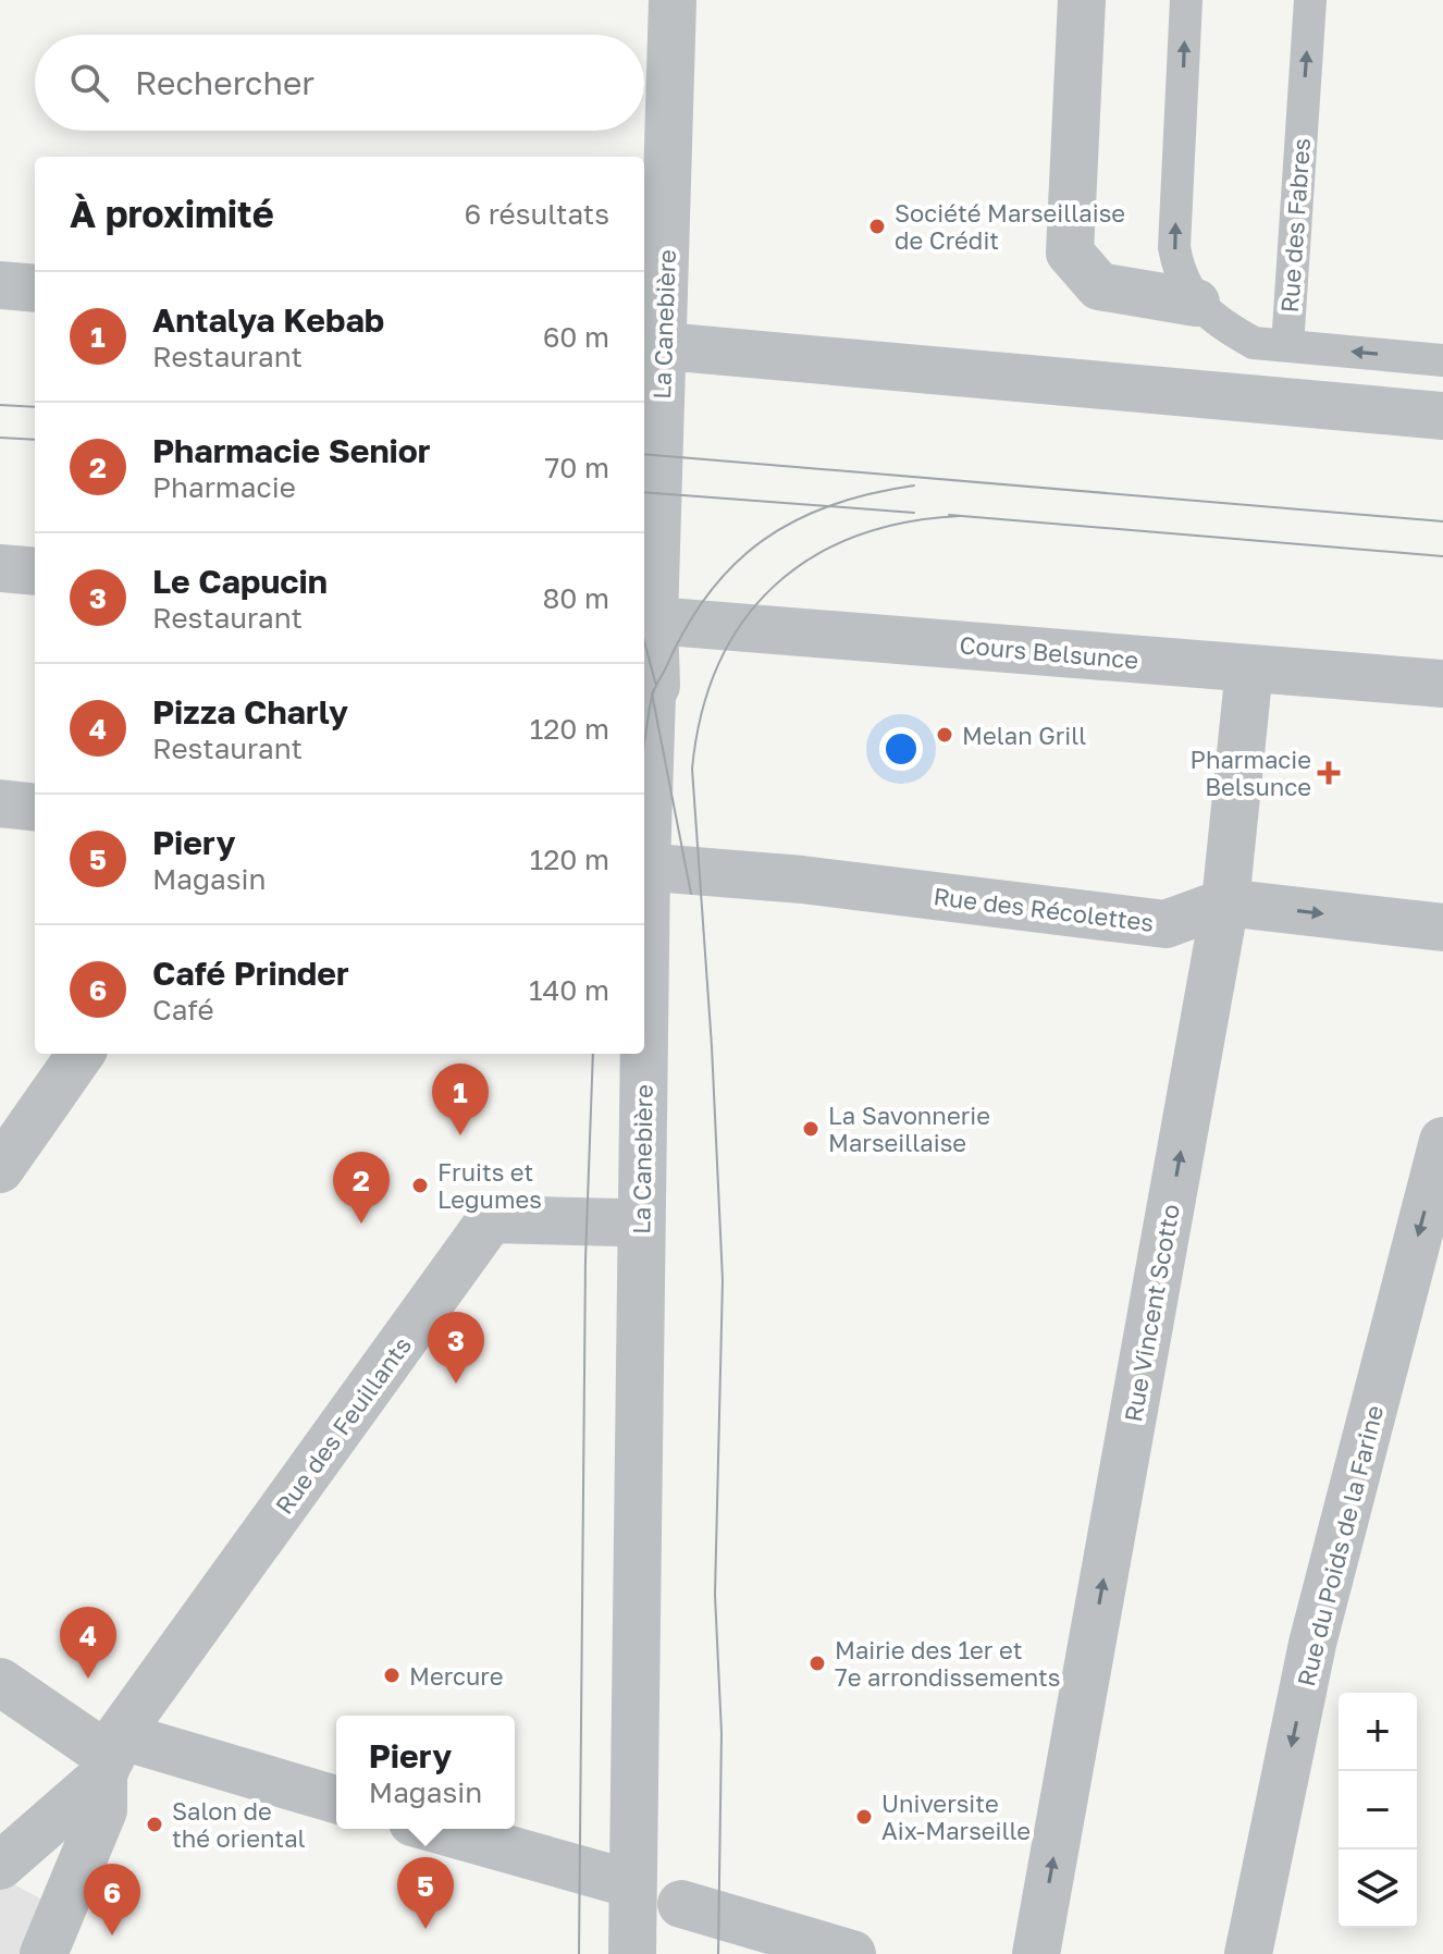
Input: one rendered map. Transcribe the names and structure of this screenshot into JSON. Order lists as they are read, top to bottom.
{
  "streets": {
    "street": [
      "Rue des Fabres",
      "La Canebière",
      "Cours Belsunce",
      "Rue des Récolettes",
      "Rue Vincent Scotto",
      "Rue des Feuillants",
      "Rue du Poids de la Farine"
    ]
  },
  "crossings": [
    ["La Canebière", "Cours Belsunce"],
    ["Cours Belsunce", "Rue Vincent Scotto"],
    ["Rue des Récolettes", "Rue Vincent Scotto"]
  ],
  "one_way": ["Rue des Fabres", "Rue Vincent Scotto", "Rue du Poids de la Farine"],
  "places": {
    "other": [
      "Société Marseillaise de Crédit",
      "Melan Grill",
      "La Savonnerie Marseillaise",
      "Fruits et Legumes",
      "Mairie des 1er et 7e arrondissements",
      "Mercure",
      "Universite Aix-Marseille",
      "Salon de thé oriental"
    ],
    "health": ["Pharmacie Belsunce"]
  },
  "page": {
    "search": "Rechercher",
    "heading": ["À proximité", "6 résultats"],
    "list": [
      {
        "mark": "1",
        "name": "Antalya Kebab",
        "note": "Restaurant",
        "value": "60 m"
      },
      {
        "mark": "2",
        "name": "Pharmacie Senior",
        "note": "Pharmacie",
        "value": "70 m"
      },
      {
        "mark": "3",
        "name": "Le Capucin",
        "note": "Restaurant",
        "value": "80 m"
      },
      {
        "mark": "4",
        "name": "Pizza Charly",
        "note": "Restaurant",
        "value": "120 m"
      },
      {
        "mark": "5",
        "name": "Piery",
        "note": "Magasin",
        "value": "120 m"
      },
      {
        "mark": "6",
        "name": "Café Prinder",
        "note": "Café",
        "value": "140 m"
      }
    ],
    "pins": [
      "1",
      "2",
      "3",
      "4",
      "5",
      "6"
    ],
    "map_buttons": ["+", "−"],
    "popup": ["Piery", "Magasin"]
  }
}
